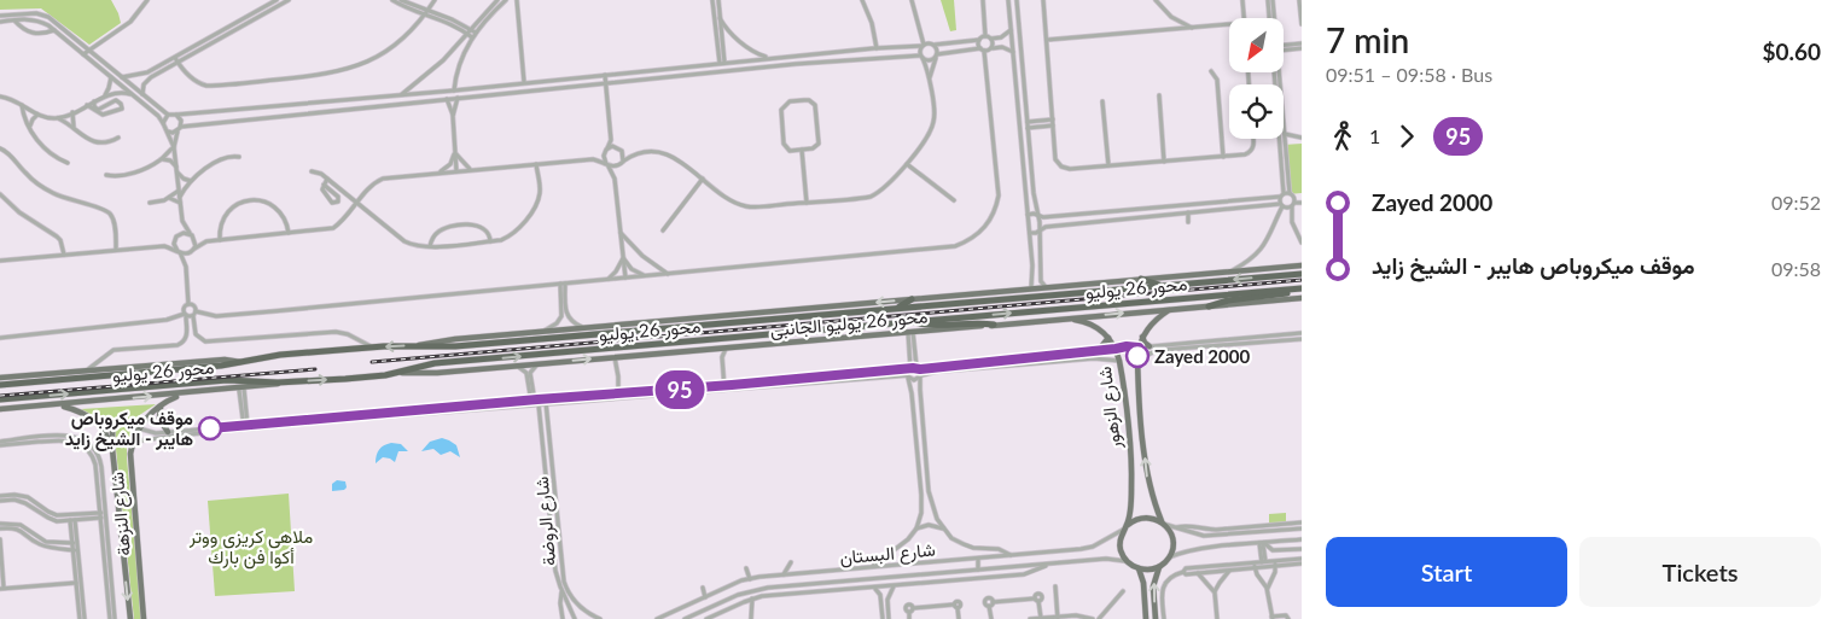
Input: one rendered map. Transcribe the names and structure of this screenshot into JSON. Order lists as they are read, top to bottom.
{
  "streets": {
    "highway": ["محور 26 يوليو"],
    "main road": ["محور 26 يوليو الجانبى", "شارع الزهور", "شارع النزهة"],
    "street": ["شارع الروضة", "شارع البستان"]
  },
  "crossings": [
    ["محور 26 يوليو", "محور 26 يوليو الجانبى"],
    ["محور 26 يوليو الجانبى", "شارع الزهور"],
    ["محور 26 يوليو الجانبى", "شارع الروضة"],
    ["شارع الزهور", "شارع البستان"]
  ],
  "parks": ["ملاهى كريزى ووتر أكوا فن بارك"],
  "places": ["Zayed 2000", "موقف ميكروباص هايبر - الشيخ زايد"],
  "lines": ["bus line 95"],
  "north": "bottom left",
  "page": {
    "on_map": "95",
    "heading": ["7 min", "09:51 – 09:58 · Bus", "$0.60"],
    "legs": ["1", "95"],
    "list": [
      {
        "name": "Zayed 2000",
        "value": "09:52"
      },
      {
        "name": "موقف ميكروباص هايبر - الشيخ زايد",
        "value": "09:58"
      }
    ],
    "buttons": ["Start", "Tickets"]
  }
}
